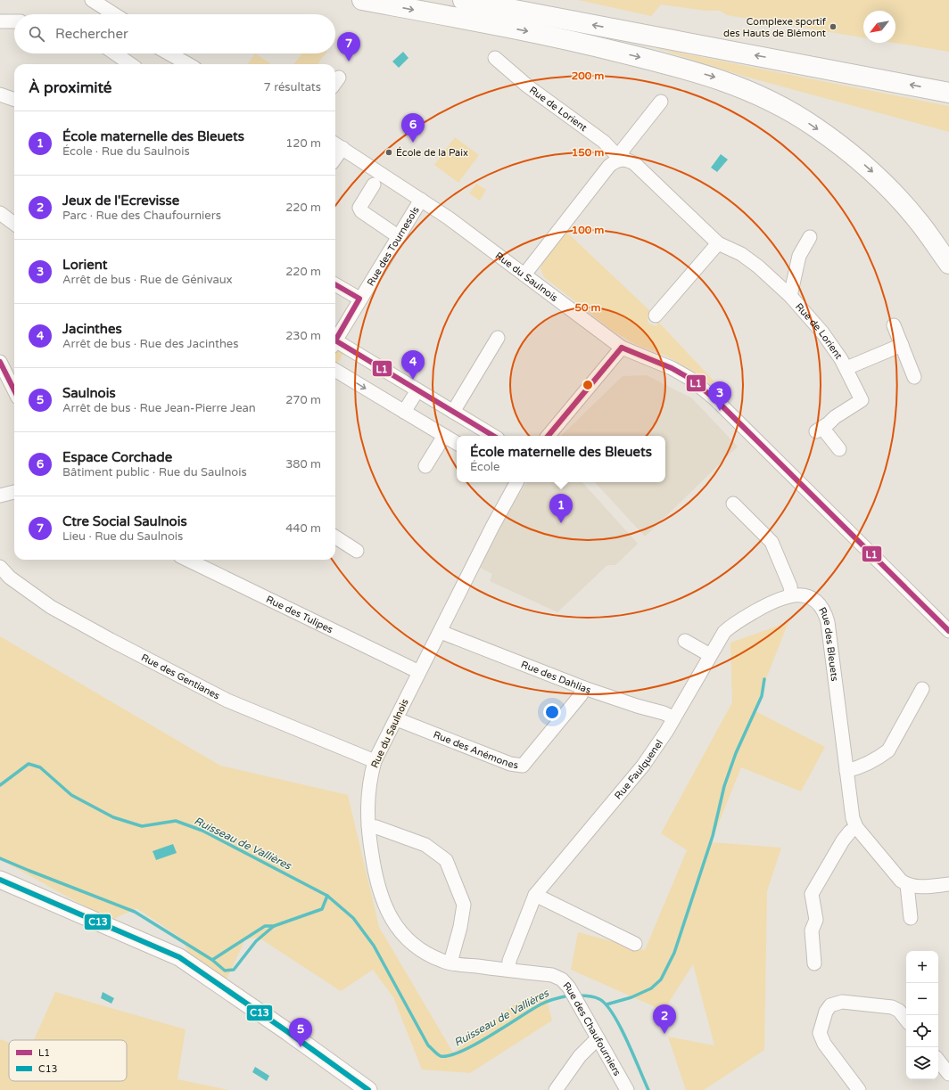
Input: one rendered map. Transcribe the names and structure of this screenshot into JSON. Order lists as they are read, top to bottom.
{
  "streets": {
    "street": [
      "Rue de Lorient",
      "Rue des Tournesols",
      "Rue du Saulnois",
      "Rue des Tulipes",
      "Rue des Bleuets",
      "Rue des Gentianes",
      "Rue des Dahlias",
      "Rue des Anémones",
      "Rue Faulquenel",
      "Rue des Chaufourniers"
    ]
  },
  "crossings": [
    ["Rue des Tournesols", "Rue du Saulnois"],
    ["Rue du Saulnois", "Rue des Tulipes"],
    ["Rue du Saulnois", "Rue des Gentianes"],
    ["Rue du Saulnois", "Rue des Dahlias"],
    ["Rue du Saulnois", "Rue des Anémones"],
    ["Rue du Saulnois", "Rue Faulquenel"],
    ["Rue du Saulnois", "Rue des Chaufourniers"],
    ["Rue des Bleuets", "Rue Faulquenel"],
    ["Rue des Dahlias", "Rue des Anémones"],
    ["Rue des Dahlias", "Rue Faulquenel"],
    ["Rue Faulquenel", "Rue des Chaufourniers"]
  ],
  "water": ["Ruisseau de Vallières"],
  "places": ["Complexe sportif des Hauts de Blémont", "École de la Paix"],
  "lines": ["transit line L1", "transit line C13"],
  "legend": ["L1", "C13"],
  "north": "bottom left",
  "page": {
    "search": "Rechercher",
    "pins": [
      "7",
      "6",
      "4",
      "3",
      "1",
      "2",
      "5"
    ],
    "heading": ["À proximité", "7 résultats"],
    "list": [
      {
        "mark": "1",
        "name": "École maternelle des Bleuets",
        "note": "École · Rue du Saulnois",
        "value": "120 m"
      },
      {
        "mark": "2",
        "name": "Jeux de l'Ecrevisse",
        "note": "Parc · Rue des Chaufourniers",
        "value": "220 m"
      },
      {
        "mark": "3",
        "name": "Lorient",
        "note": "Arrêt de bus · Rue de Génivaux",
        "value": "220 m"
      },
      {
        "mark": "4",
        "name": "Jacinthes",
        "note": "Arrêt de bus · Rue des Jacinthes",
        "value": "230 m"
      },
      {
        "mark": "5",
        "name": "Saulnois",
        "note": "Arrêt de bus · Rue Jean-Pierre Jean",
        "value": "270 m"
      },
      {
        "mark": "6",
        "name": "Espace Corchade",
        "note": "Bâtiment public · Rue du Saulnois",
        "value": "380 m"
      },
      {
        "mark": "7",
        "name": "Ctre Social Saulnois",
        "note": "Lieu · Rue du Saulnois",
        "value": "440 m"
      }
    ],
    "popup": ["École maternelle des Bleuets", "École"],
    "map_buttons": ["+", "−"]
  },
  "rings": [
    "200 m",
    "150 m",
    "100 m",
    "50 m"
  ]
}
